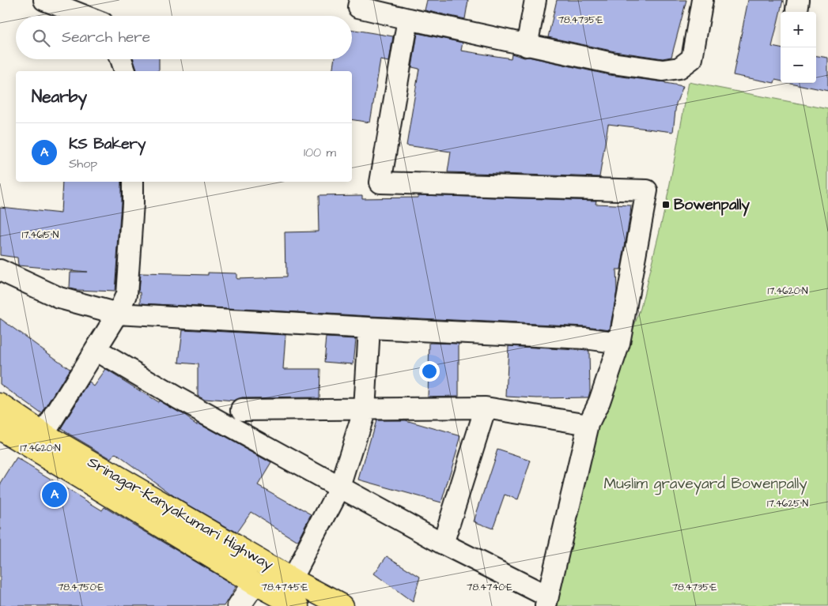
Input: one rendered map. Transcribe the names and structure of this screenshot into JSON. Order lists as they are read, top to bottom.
{
  "streets": {
    "highway": ["Srinagar-Kanyakumari Highway"]
  },
  "parks": ["Muslim graveyard Bowenpally"],
  "places": {
    "transit": ["Bowenpally"]
  },
  "page": {
    "map_buttons": ["+", "−"],
    "search": "Search here",
    "heading": "Nearby",
    "list": [
      {
        "mark": "A",
        "name": "KS Bakery",
        "note": "Shop",
        "value": "100 m"
      }
    ],
    "pins": "A"
  },
  "coordinates": [
    "78.4735°E",
    "17.4615°N",
    "17.4620°N",
    "17.4625°N",
    "78.4750°E",
    "78.4745°E",
    "78.4740°E"
  ]
}
